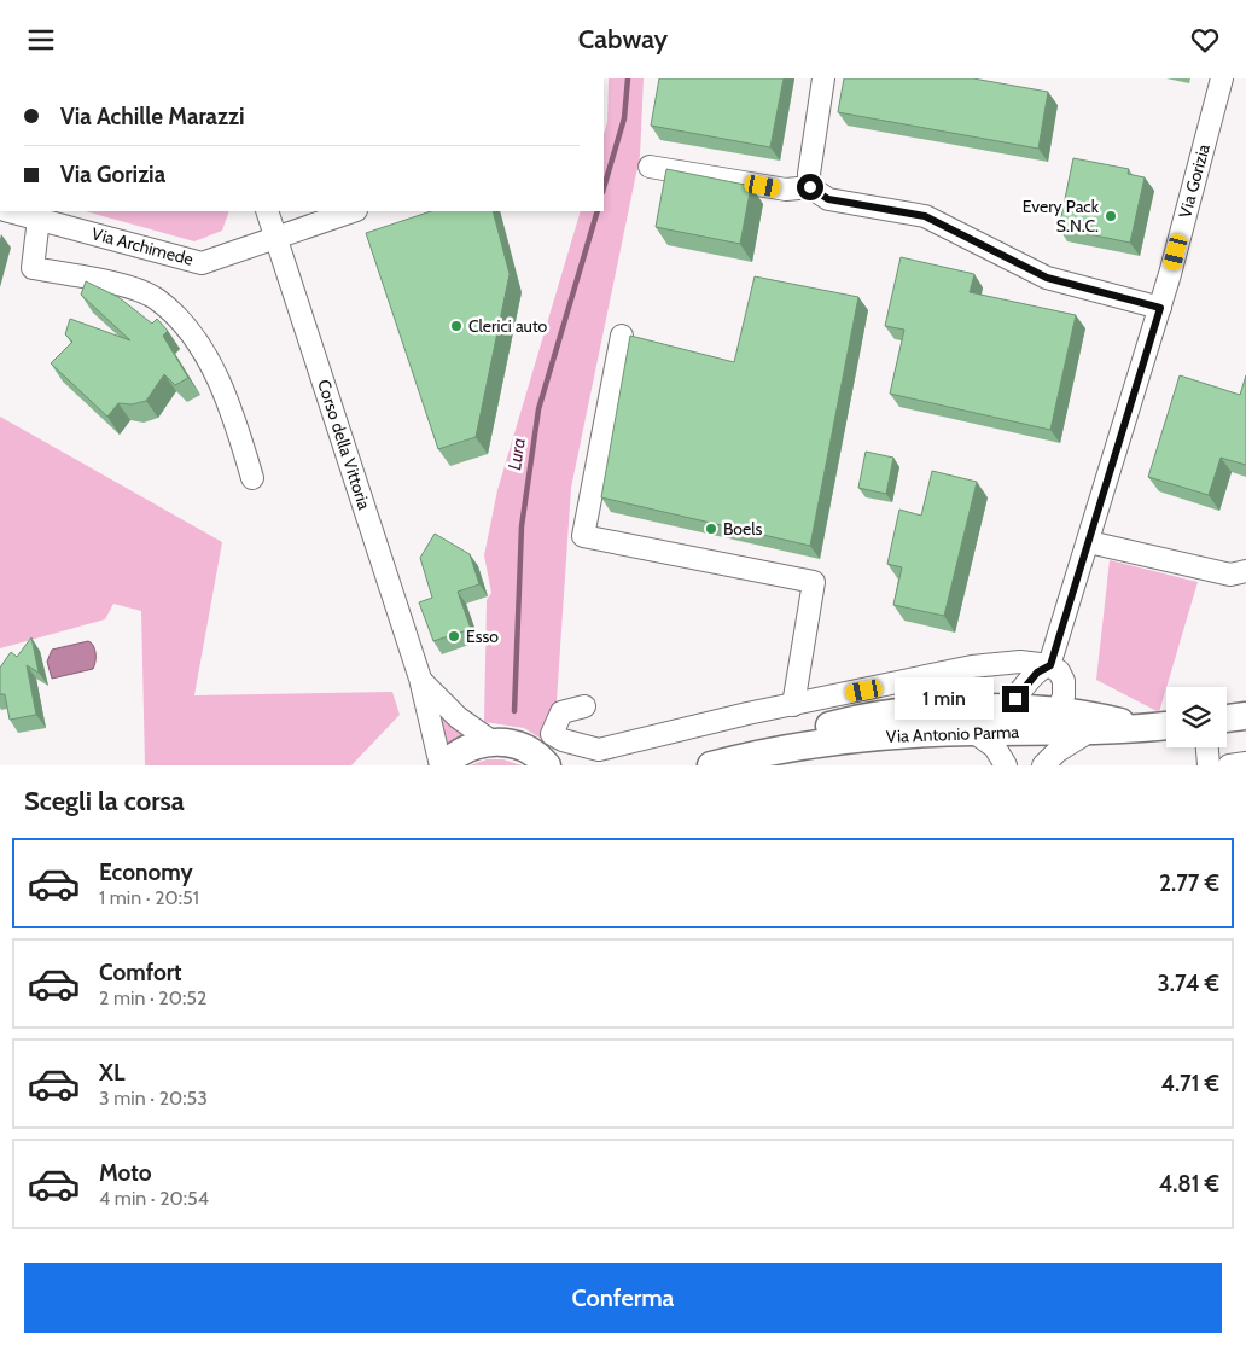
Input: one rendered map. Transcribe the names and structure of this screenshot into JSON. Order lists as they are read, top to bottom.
{
  "streets": {
    "main road": ["Via Antonio Parma"],
    "street": ["Via Gorizia", "Via Archimede", "Corso della Vittoria"]
  },
  "crossings": [
    ["Via Archimede", "Corso della Vittoria"]
  ],
  "water": ["Lura"],
  "places": [
    "Every Pack S.N.C.",
    "Clerici auto",
    "Boels",
    "Esso"
  ],
  "page": {
    "header": "Cabway",
    "banner": ["Via Achille Marazzi", "Via Gorizia"],
    "bubble": "1 min",
    "heading": "Scegli la corsa",
    "list": [
      {
        "name": "Economy",
        "note": "1 min · 20:51",
        "value": "2.77 €"
      },
      {
        "name": "Comfort",
        "note": "2 min · 20:52",
        "value": "3.74 €"
      },
      {
        "name": "XL",
        "note": "3 min · 20:53",
        "value": "4.71 €"
      },
      {
        "name": "Moto",
        "note": "4 min · 20:54",
        "value": "4.81 €"
      }
    ],
    "buttons": "Conferma"
  }
}
